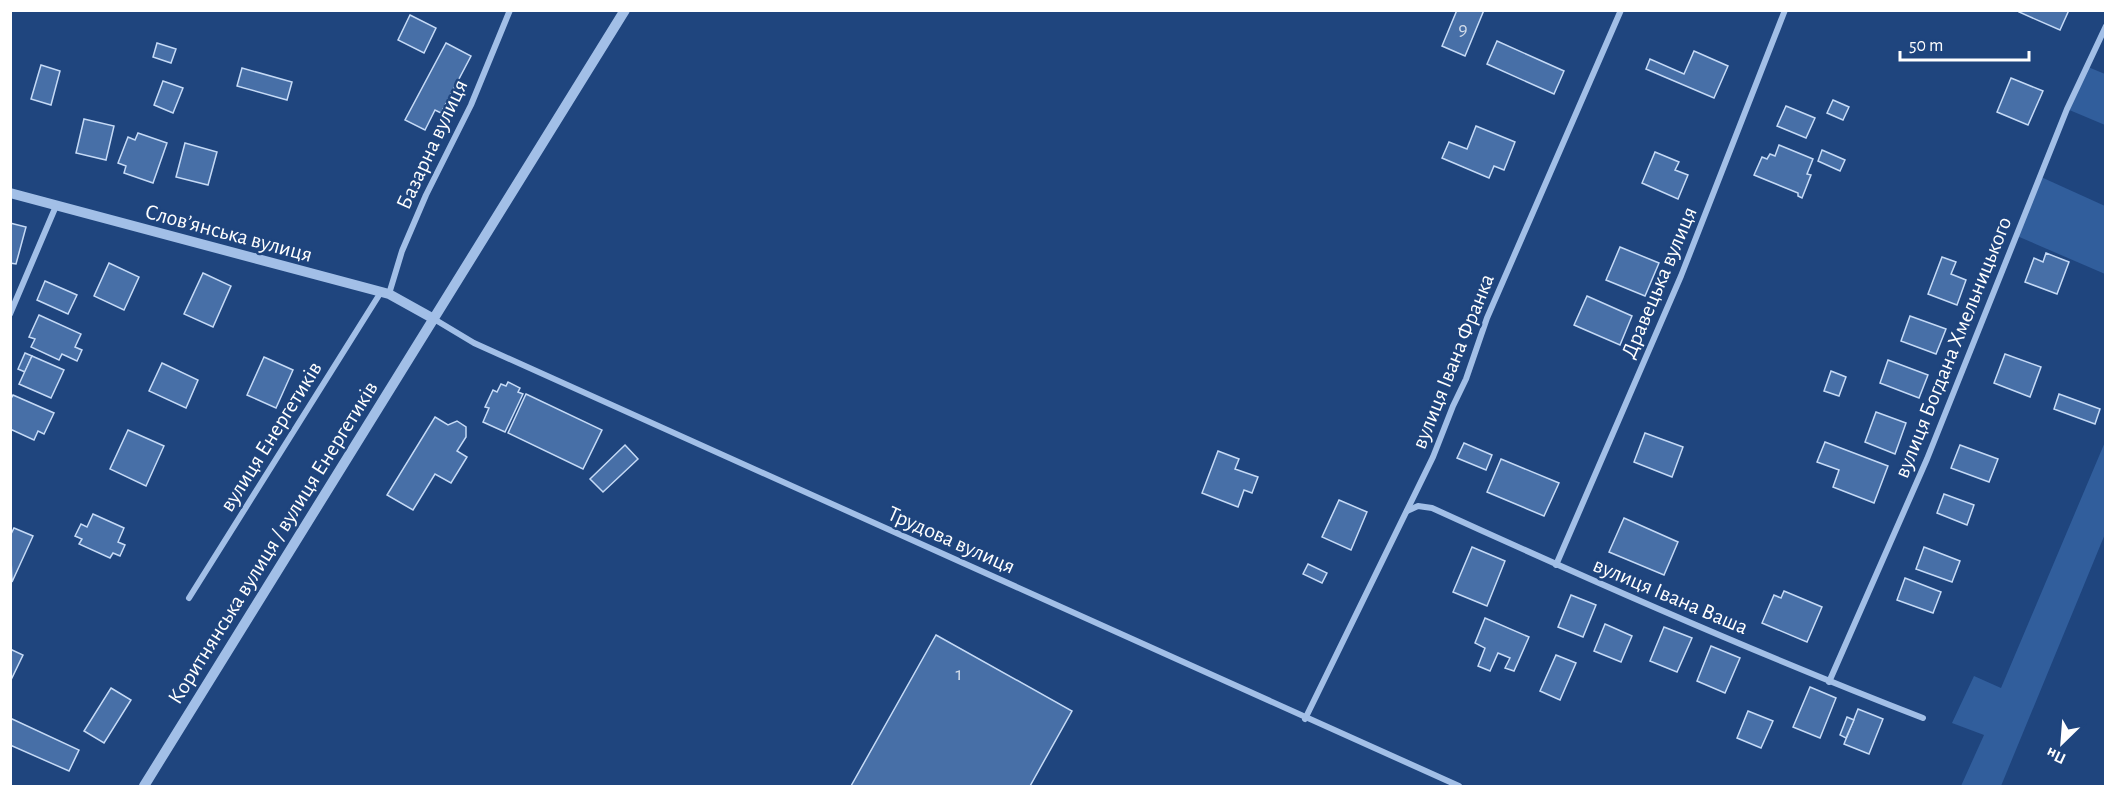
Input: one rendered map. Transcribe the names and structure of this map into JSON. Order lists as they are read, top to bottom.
{
  "streets": {
    "street": [
      "Базарна вулиця",
      "Словʼянська вулиця",
      "Дравецька вулиця",
      "вулиця Богдана Хмельницького",
      "вулиця Івана Франка",
      "вулиця Енергетиків",
      "Трудова вулиця",
      "Коритнянська вулиця / вулиця Енергетиків",
      "вулиця Івана Ваша"
    ]
  },
  "crossings": [
    ["Базарна вулиця", "Словʼянська вулиця"],
    ["Базарна вулиця", "вулиця Енергетиків"],
    ["Словʼянська вулиця", "вулиця Енергетиків"],
    ["Словʼянська вулиця", "Трудова вулиця"],
    ["Словʼянська вулиця", "Коритнянська вулиця / вулиця Енергетиків"],
    ["Дравецька вулиця", "вулиця Івана Ваша"],
    ["вулиця Богдана Хмельницького", "вулиця Івана Ваша"],
    ["вулиця Івана Франка", "Трудова вулиця"],
    ["вулиця Івана Франка", "вулиця Івана Ваша"],
    ["Трудова вулиця", "Коритнянська вулиця / вулиця Енергетиків"]
  ],
  "house_numbers": ["9", "1"],
  "scale_bar": "50 m",
  "north": "bottom left"
}
